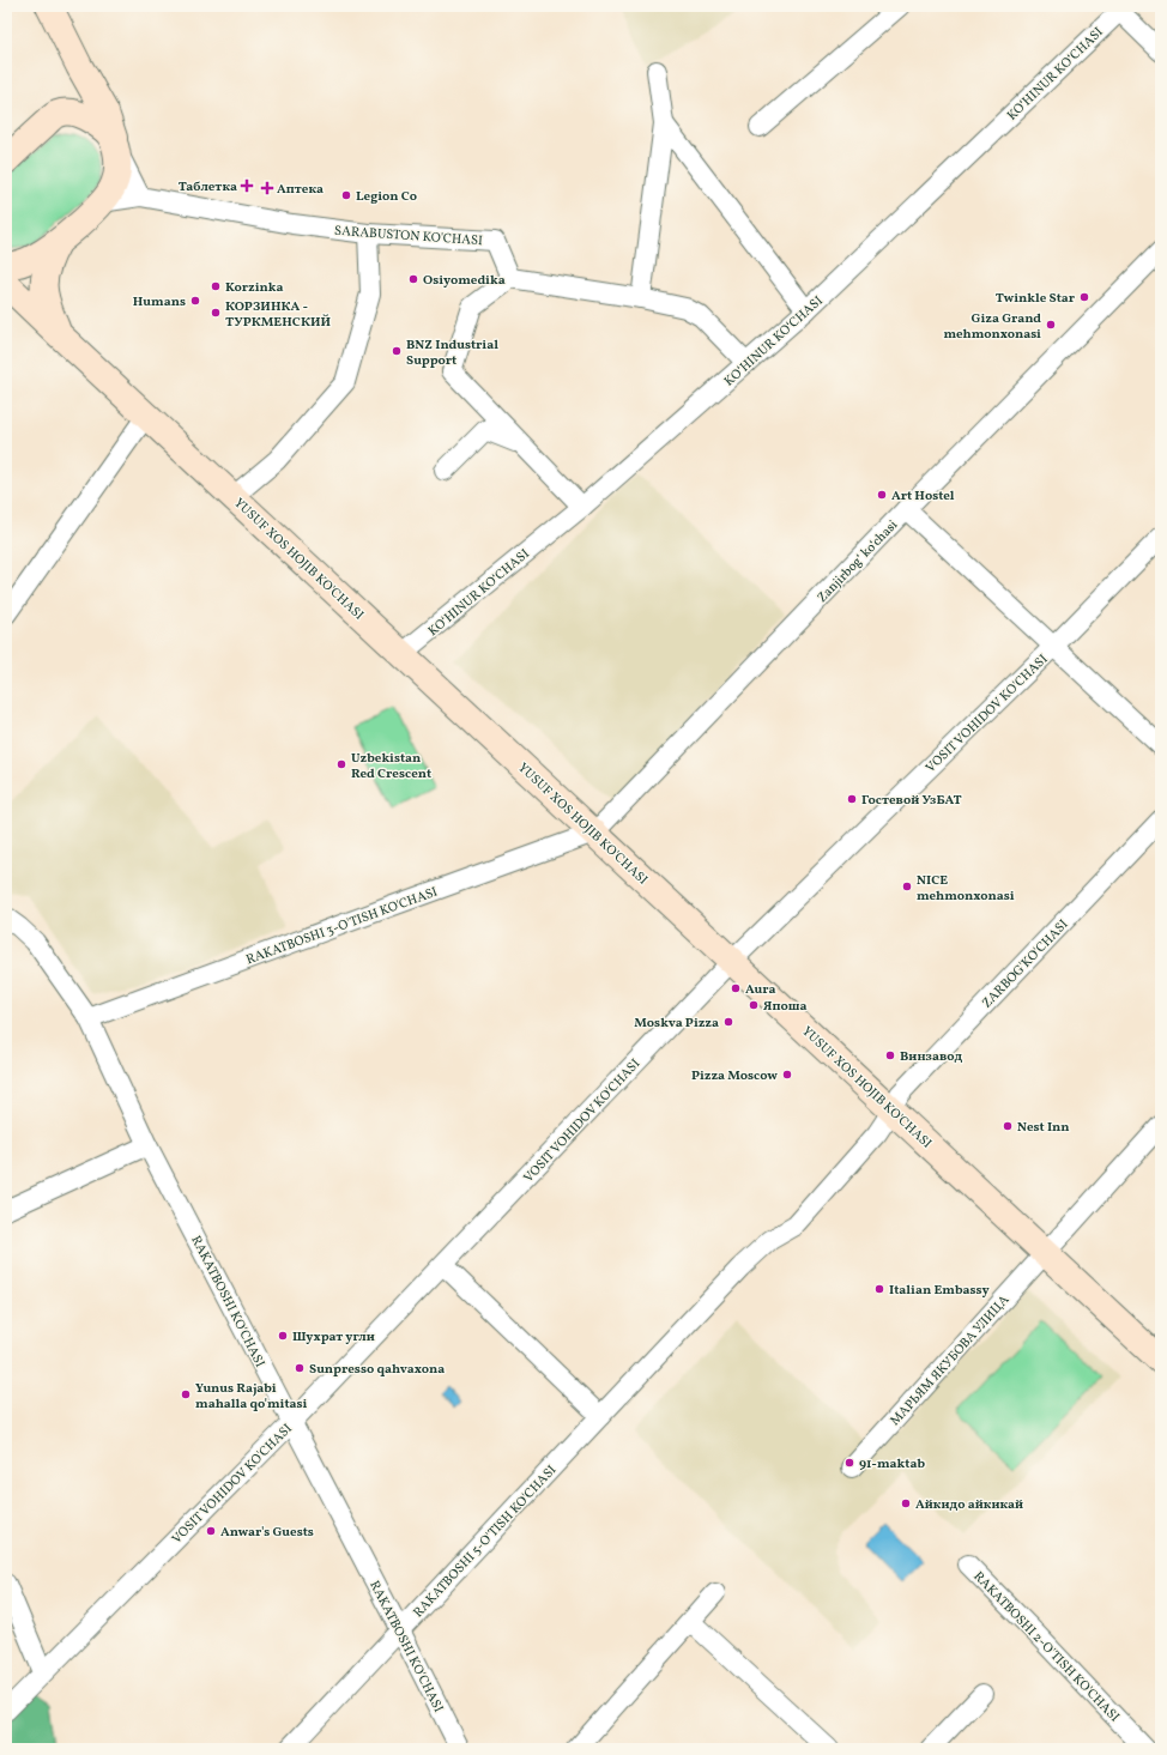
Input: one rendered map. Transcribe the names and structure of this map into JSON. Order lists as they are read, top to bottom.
{
  "streets": {
    "main road": ["YUSUF XOS HOJIB KO'CHASI"],
    "street": [
      "KO‘HINUR KO‘CHASI",
      "SARABUSTON KO'CHASI",
      "Zanjirbogʻ koʻchasi",
      "VOSIT VOHIDOV KO'CHASI",
      "RAKATBOSHI 3-O'TISH KO'CHASI",
      "ZARBOG'KO'CHASI",
      "RAKATBOSHI KO'CHASI",
      "МАРЬЯМ ЯКУБОВА УЛИЦА",
      "RAKATBOSHI 5-O'TISH KO'CHASI",
      "RAKATBOSHI 2-O'TISH KO'CHASI"
    ]
  },
  "crossings": [
    ["KO‘HINUR KO‘CHASI", "YUSUF XOS HOJIB KO'CHASI"],
    ["YUSUF XOS HOJIB KO'CHASI", "Zanjirbogʻ koʻchasi"],
    ["YUSUF XOS HOJIB KO'CHASI", "VOSIT VOHIDOV KO'CHASI"],
    ["YUSUF XOS HOJIB KO'CHASI", "RAKATBOSHI 3-O'TISH KO'CHASI"],
    ["YUSUF XOS HOJIB KO'CHASI", "ZARBOG'KO'CHASI"],
    ["YUSUF XOS HOJIB KO'CHASI", "МАРЬЯМ ЯКУБОВА УЛИЦА"],
    ["YUSUF XOS HOJIB KO'CHASI", "RAKATBOSHI 5-O'TISH KO'CHASI"],
    ["Zanjirbogʻ koʻchasi", "RAKATBOSHI 3-O'TISH KO'CHASI"],
    ["VOSIT VOHIDOV KO'CHASI", "RAKATBOSHI KO'CHASI"],
    ["RAKATBOSHI 3-O'TISH KO'CHASI", "RAKATBOSHI KO'CHASI"],
    ["ZARBOG'KO'CHASI", "RAKATBOSHI 5-O'TISH KO'CHASI"],
    ["RAKATBOSHI KO'CHASI", "RAKATBOSHI 5-O'TISH KO'CHASI"]
  ],
  "places": {
    "health": ["Таблетка", "Аптека"],
    "other": [
      "Legion Co",
      "Osiyomedika",
      "Korzinka",
      "Twinkle Star",
      "Humans",
      "КОРЗИНКА - ТУРКМЕНСКИЙ",
      "Giza Grand mehmonxonasi",
      "BNZ Industrial Support",
      "Art Hostel",
      "Uzbekistan Red Crescent",
      "Гостевой УзБАТ",
      "NICE mehmonxonasi",
      "Aura",
      "Япоша",
      "Moskva Pizza",
      "Винзавод",
      "Pizza Moscow",
      "Nest Inn",
      "Italian Embassy",
      "Шухрат угли",
      "Sunpresso qahvaxona",
      "Yunus Rajabi mahalla qo'mitasi",
      "91-maktab",
      "Айкидо айкикай",
      "Anwar's Guests"
    ]
  }
}
